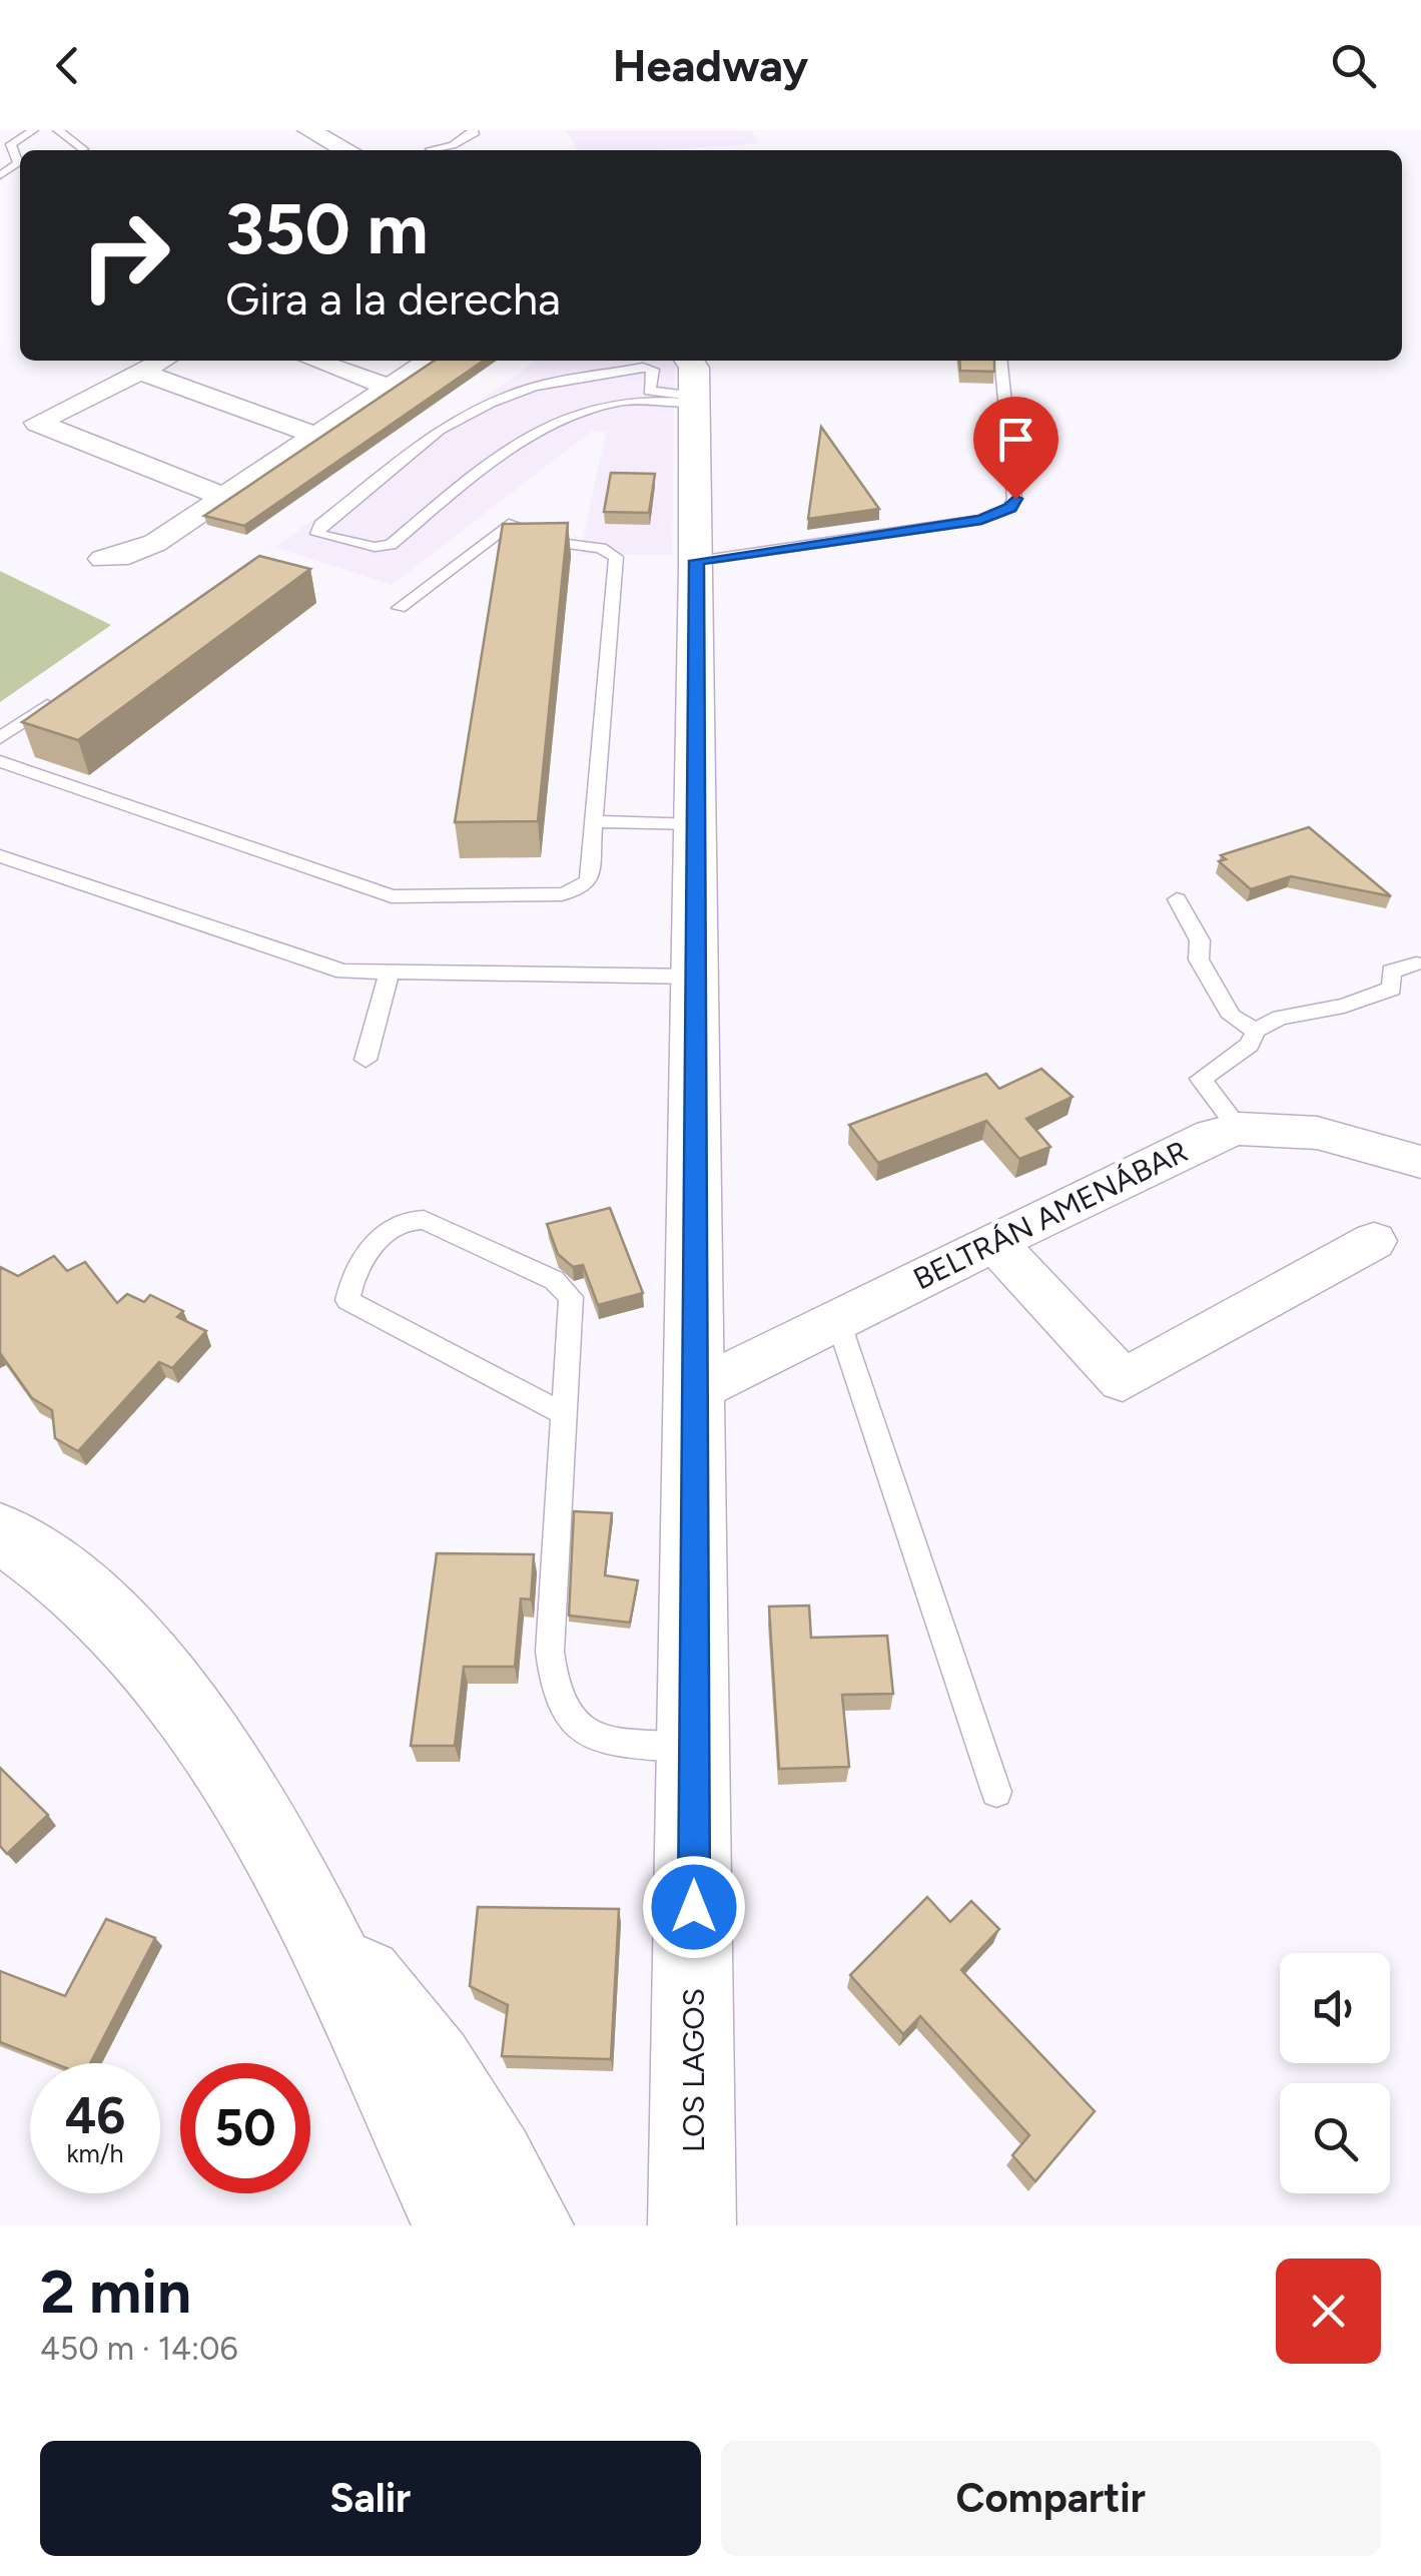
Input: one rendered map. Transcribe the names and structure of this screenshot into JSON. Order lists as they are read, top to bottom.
{
  "streets": {
    "main road": ["LOS LAGOS"],
    "street": ["BELTRÁN AMENÁBAR"]
  },
  "crossings": [
    ["BELTRÁN AMENÁBAR", "LOS LAGOS"]
  ],
  "page": {
    "header": "Headway",
    "turn": ["350 m", "Gira a la derecha"],
    "speed": "46 km/h",
    "limit": "50",
    "heading": ["2 min", "450 m · 14:06"],
    "buttons": ["Salir", "Compartir"]
  }
}
